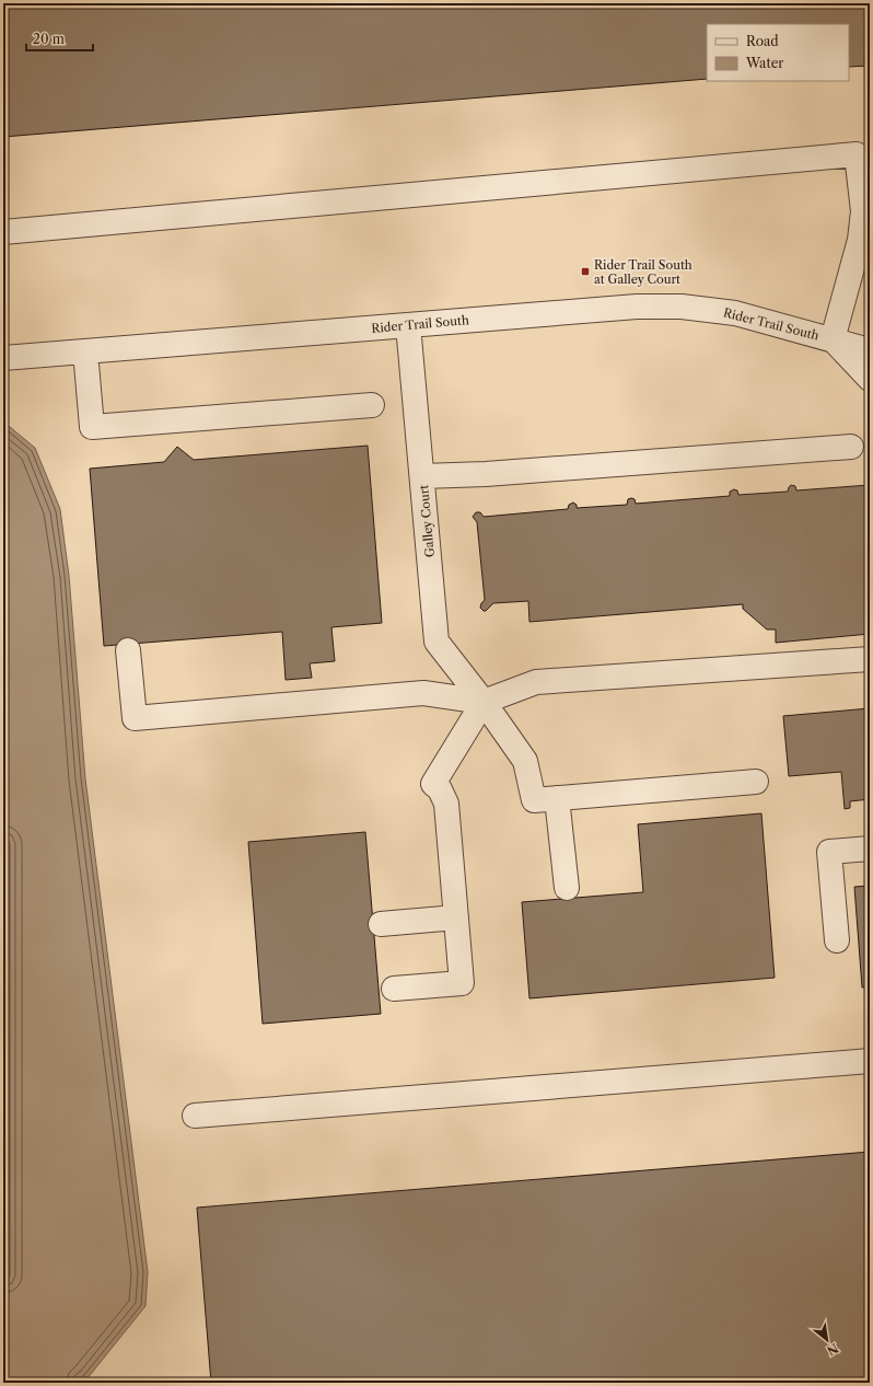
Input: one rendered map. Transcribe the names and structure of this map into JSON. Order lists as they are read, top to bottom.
{
  "streets": {
    "street": ["Rider Trail South", "Galley Court"]
  },
  "crossings": [
    ["Rider Trail South", "Galley Court"]
  ],
  "places": {
    "transit": ["Rider Trail South at Galley Court"]
  },
  "legend": ["Road", "Water"],
  "scale_bar": "20 m",
  "north": "bottom right"
}
